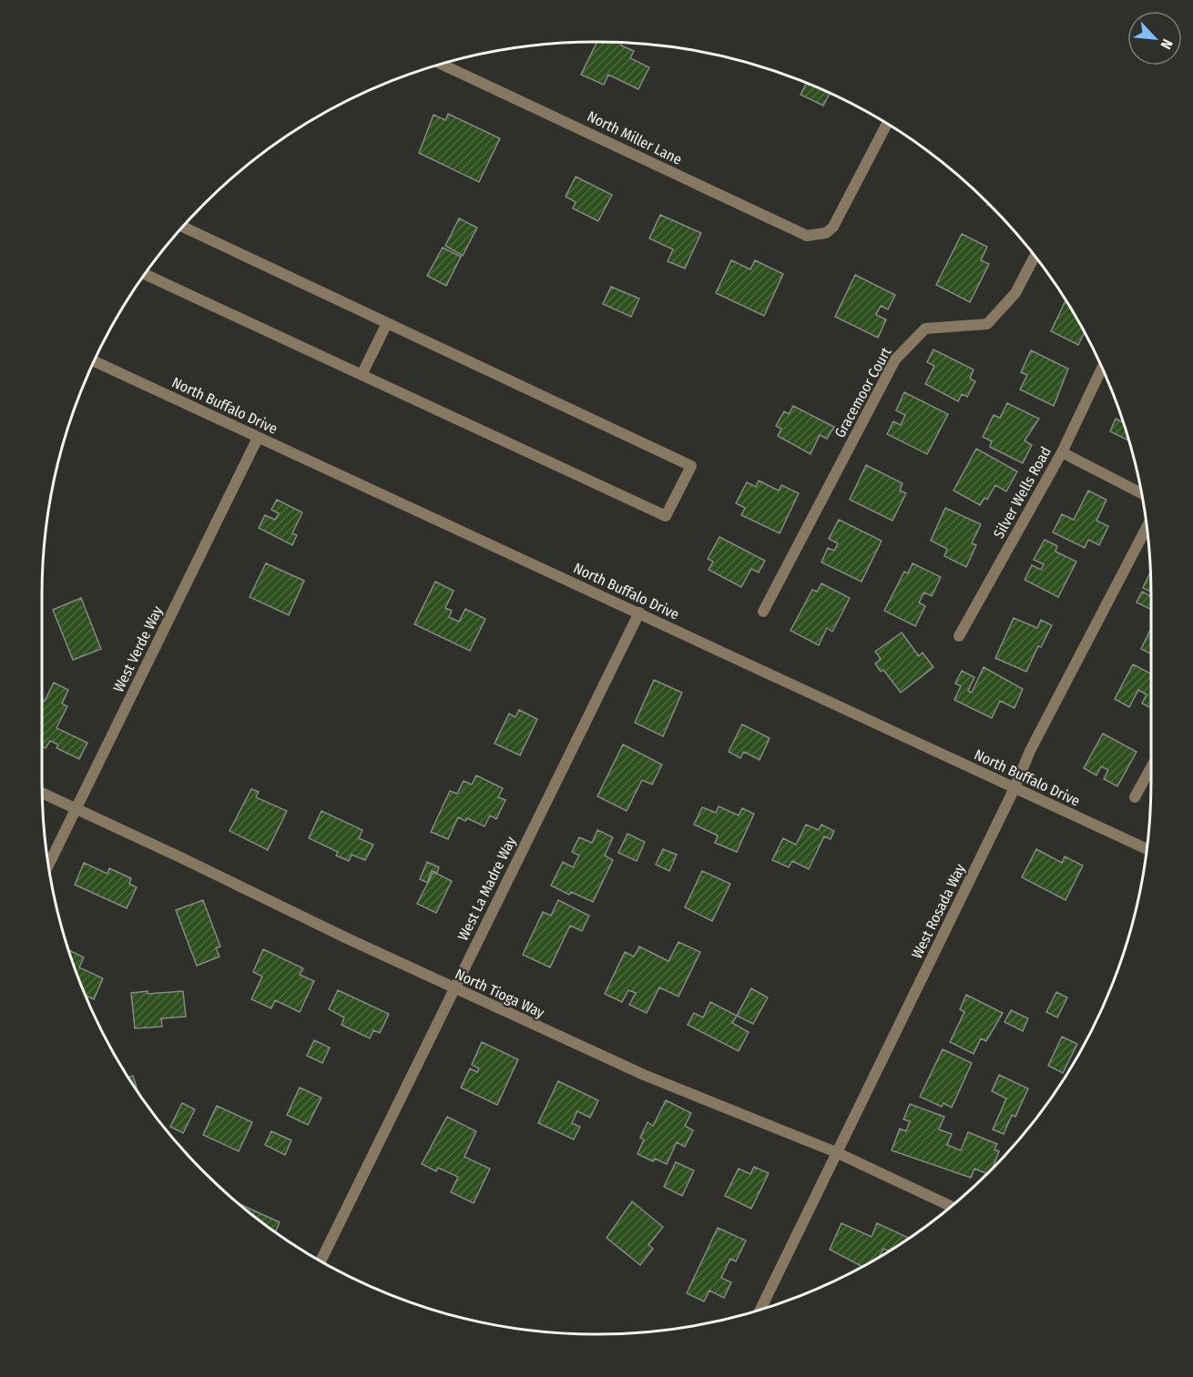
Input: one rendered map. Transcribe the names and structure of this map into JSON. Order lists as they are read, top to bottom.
{
  "streets": {
    "street": [
      "North Miller Lane",
      "Gracemoor Court",
      "North Buffalo Drive",
      "Silver Wells Road",
      "West Verde Way",
      "West La Madre Way",
      "West Rosada Way",
      "North Tioga Way"
    ]
  },
  "crossings": [
    ["North Buffalo Drive", "West Verde Way"],
    ["North Buffalo Drive", "West La Madre Way"],
    ["North Buffalo Drive", "West Rosada Way"],
    ["West Verde Way", "North Tioga Way"],
    ["West La Madre Way", "North Tioga Way"],
    ["West Rosada Way", "North Tioga Way"]
  ],
  "north": "bottom right"
}
